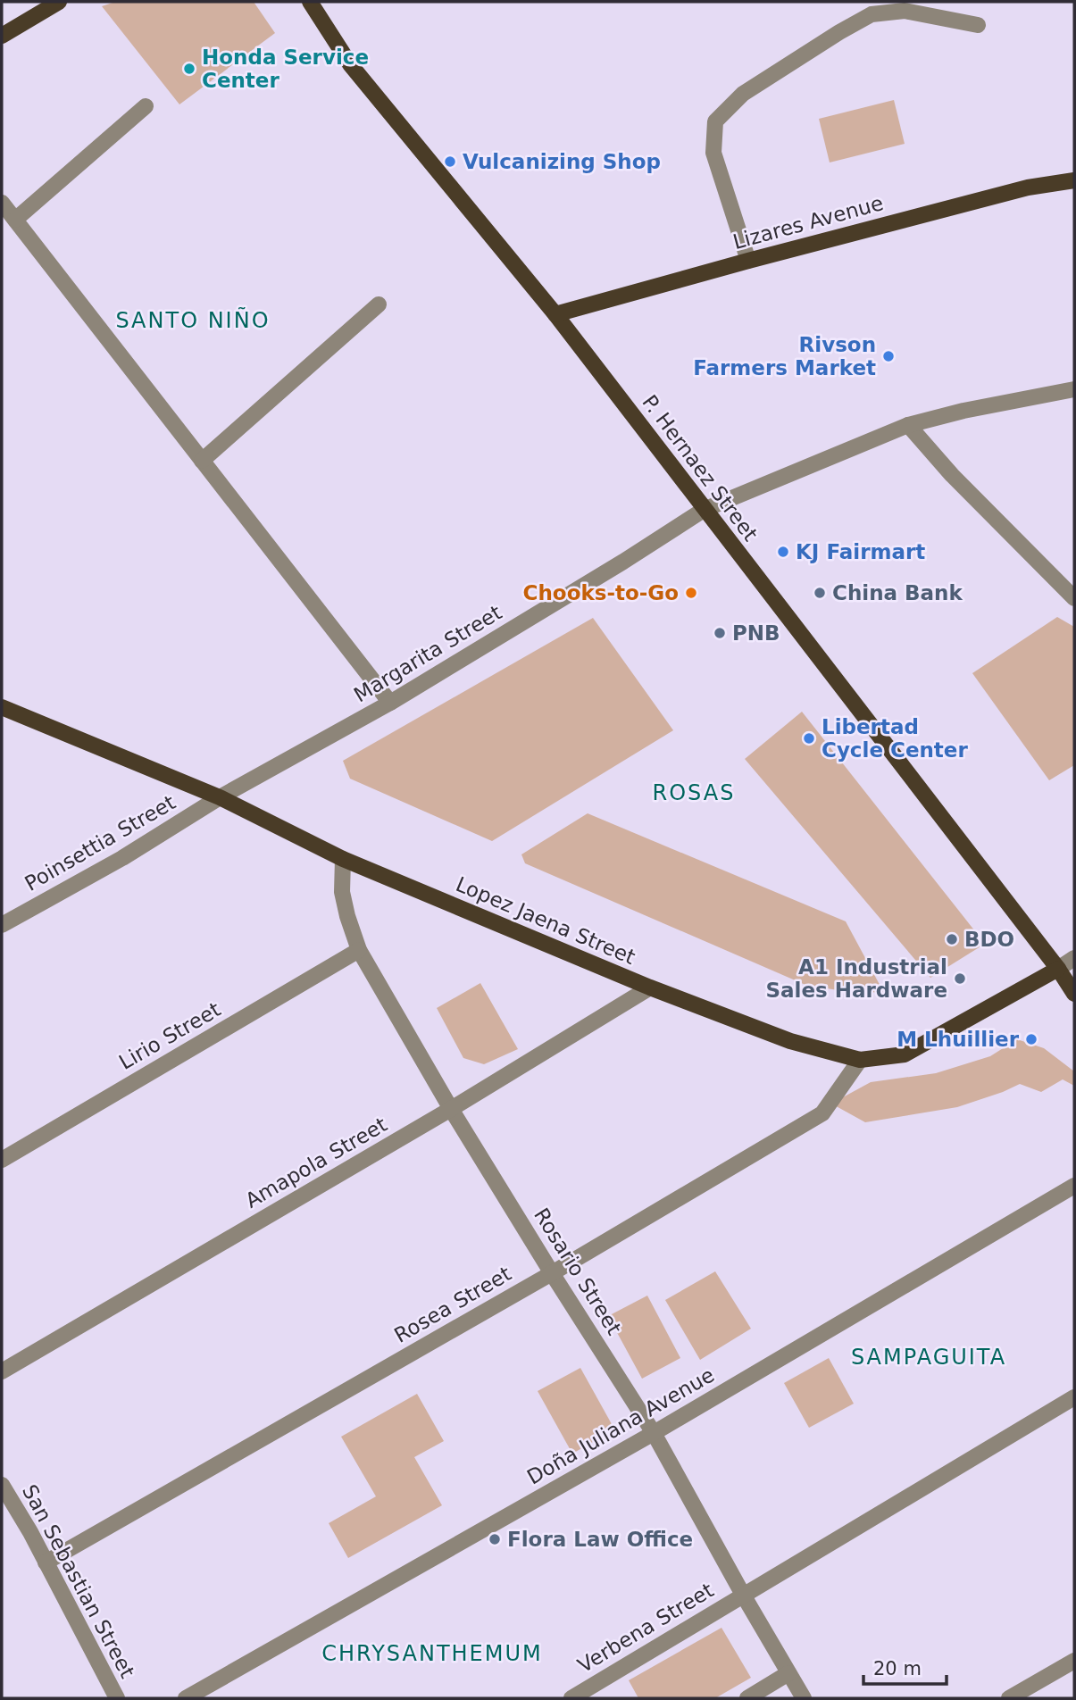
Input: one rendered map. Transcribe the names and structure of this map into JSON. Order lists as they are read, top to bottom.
{
  "streets": {
    "main road": ["Lizares Avenue", "P. Hernaez Street", "Lopez Jaena Street"],
    "street": [
      "Margarita Street",
      "Poinsettia Street",
      "Lirio Street",
      "Amapola Street",
      "Rosario Street",
      "Rosea Street",
      "Doña Juliana Avenue",
      "San Sebastian Street",
      "Verbena Street"
    ]
  },
  "crossings": [
    ["Lizares Avenue", "P. Hernaez Street"],
    ["P. Hernaez Street", "Margarita Street"],
    ["P. Hernaez Street", "Lopez Jaena Street"],
    ["Margarita Street", "Poinsettia Street"],
    ["Margarita Street", "Lopez Jaena Street"],
    ["Poinsettia Street", "Lopez Jaena Street"],
    ["Lopez Jaena Street", "Amapola Street"],
    ["Lopez Jaena Street", "Rosario Street"],
    ["Lopez Jaena Street", "Rosea Street"],
    ["Lirio Street", "Rosario Street"],
    ["Amapola Street", "Rosario Street"],
    ["Rosario Street", "Rosea Street"],
    ["Rosario Street", "Doña Juliana Avenue"],
    ["Rosario Street", "Verbena Street"],
    ["Rosea Street", "San Sebastian Street"]
  ],
  "districts": [
    "SANTO NIÑO",
    "ROSAS",
    "SAMPAGUITA",
    "CHRYSANTHEMUM"
  ],
  "places": [
    "Honda Service Center",
    "Vulcanizing Shop",
    "Rivson Farmers Market",
    "KJ Fairmart",
    "Chooks-to-Go",
    "China Bank",
    "PNB",
    "Libertad Cycle Center",
    "BDO",
    "A1 Industrial Sales Hardware",
    "M Lhuillier",
    "Flora Law Office"
  ],
  "scale_bar": "20 m"
}
